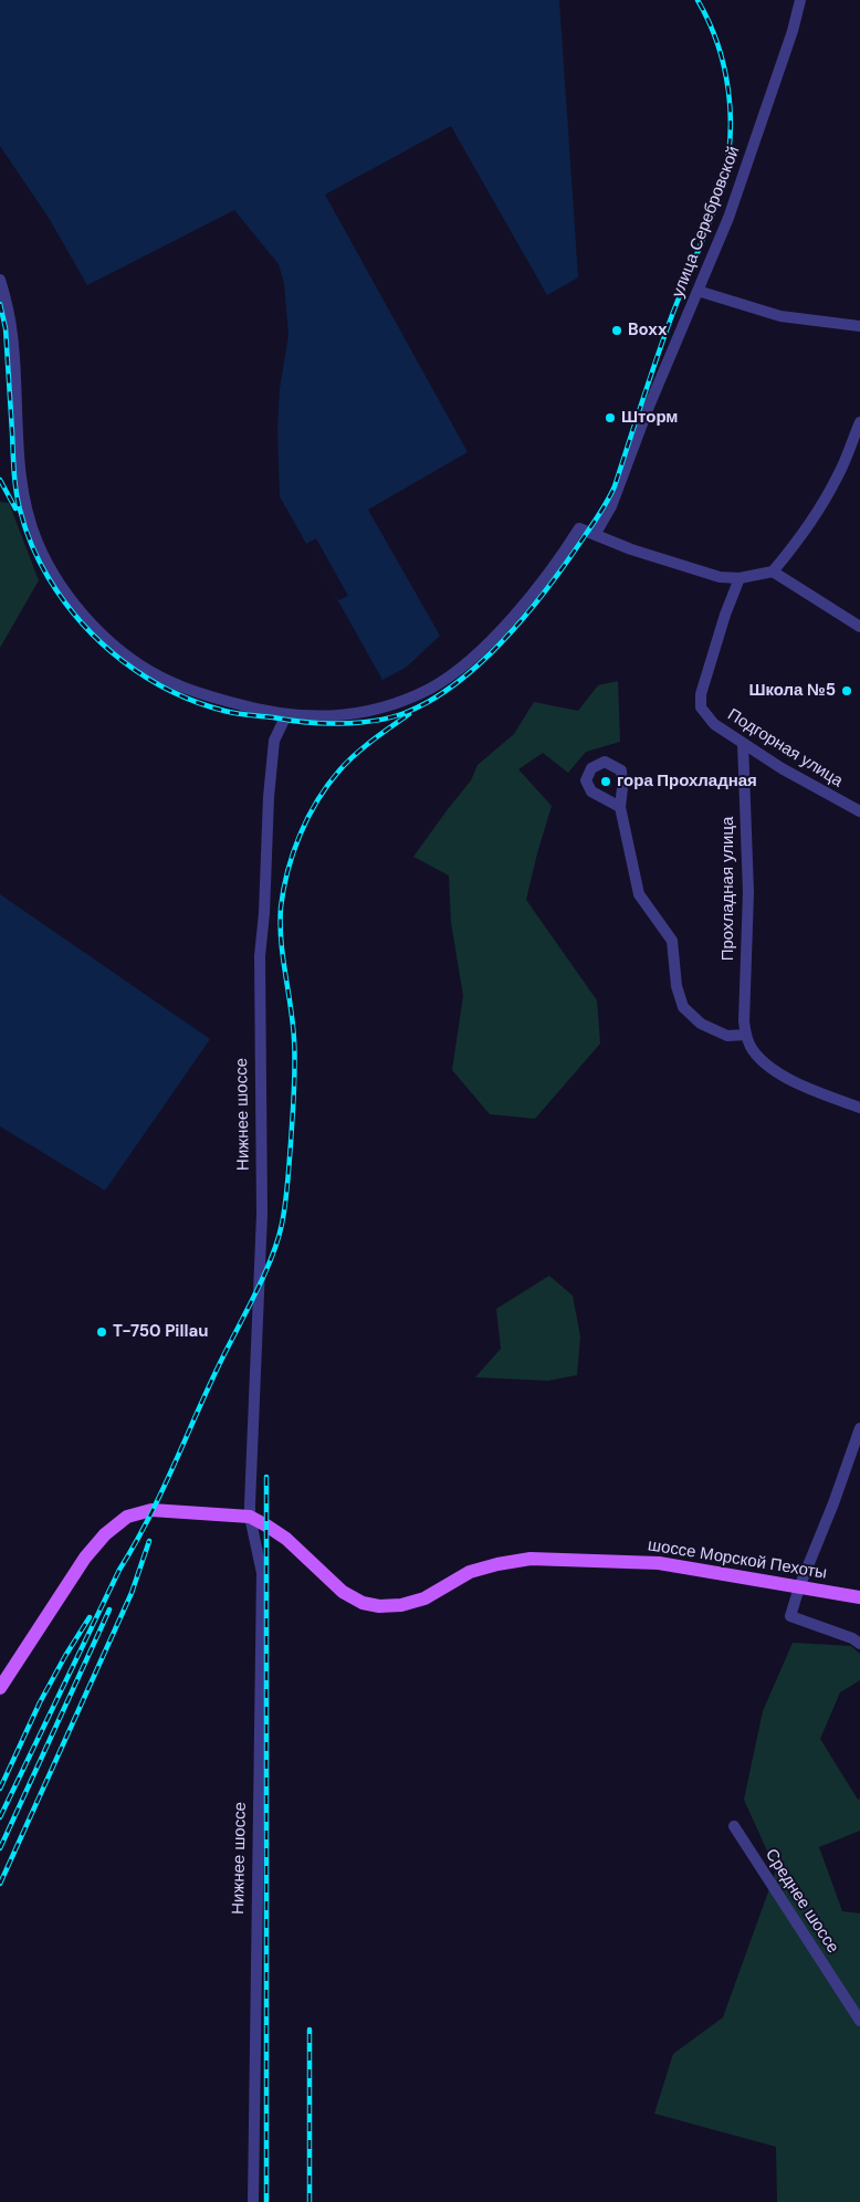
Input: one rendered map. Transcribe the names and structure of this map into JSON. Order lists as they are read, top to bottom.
{
  "streets": {
    "main road": ["шоссе Морской Пехоты"],
    "street": [
      "улица Серебровской",
      "Подгорная улица",
      "Прохладная улица",
      "Нижнее шоссе",
      "Среднее шоссе"
    ]
  },
  "crossings": [
    ["Подгорная улица", "Прохладная улица"],
    ["Нижнее шоссе", "шоссе Морской Пехоты"]
  ],
  "places": [
    "Boxx",
    "Шторм",
    "Школа №5",
    "гора Прохладная",
    "T-750 Pillau"
  ]
}
